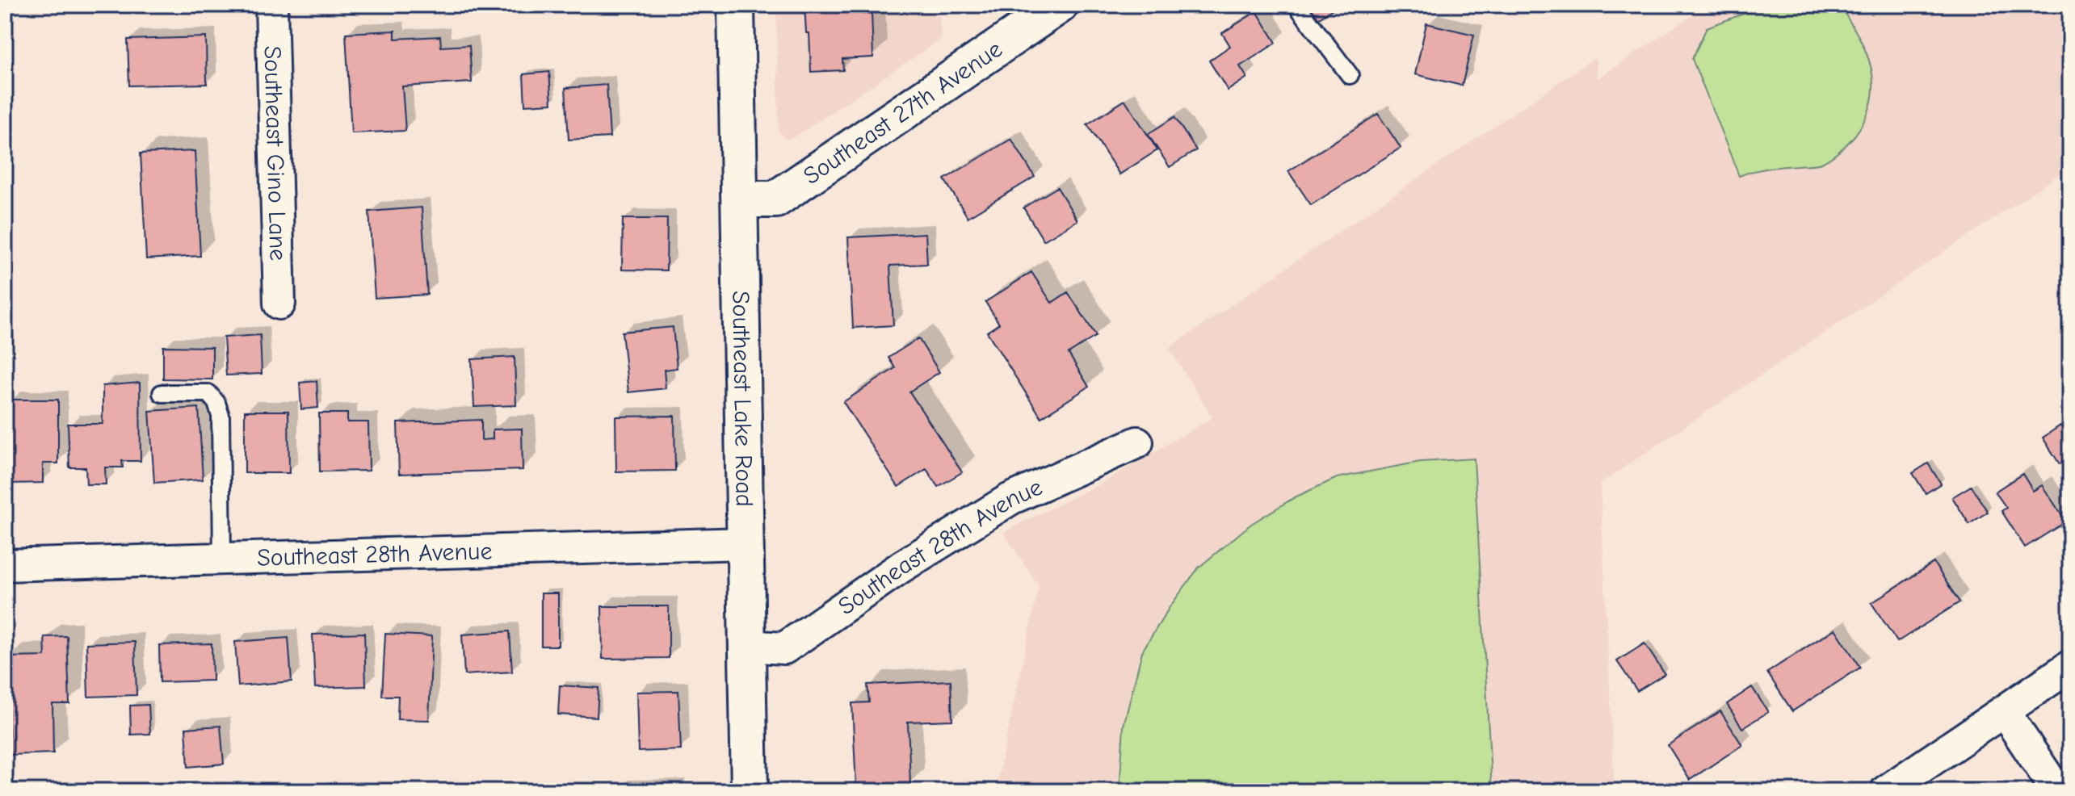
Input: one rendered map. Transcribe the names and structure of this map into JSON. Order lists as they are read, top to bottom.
{
  "streets": {
    "street": [
      "Southeast 27th Avenue",
      "Southeast Gino Lane",
      "Southeast Lake Road",
      "Southeast 28th Avenue"
    ]
  },
  "crossings": [
    ["Southeast 27th Avenue", "Southeast Lake Road"],
    ["Southeast Lake Road", "Southeast 28th Avenue"]
  ]
}
